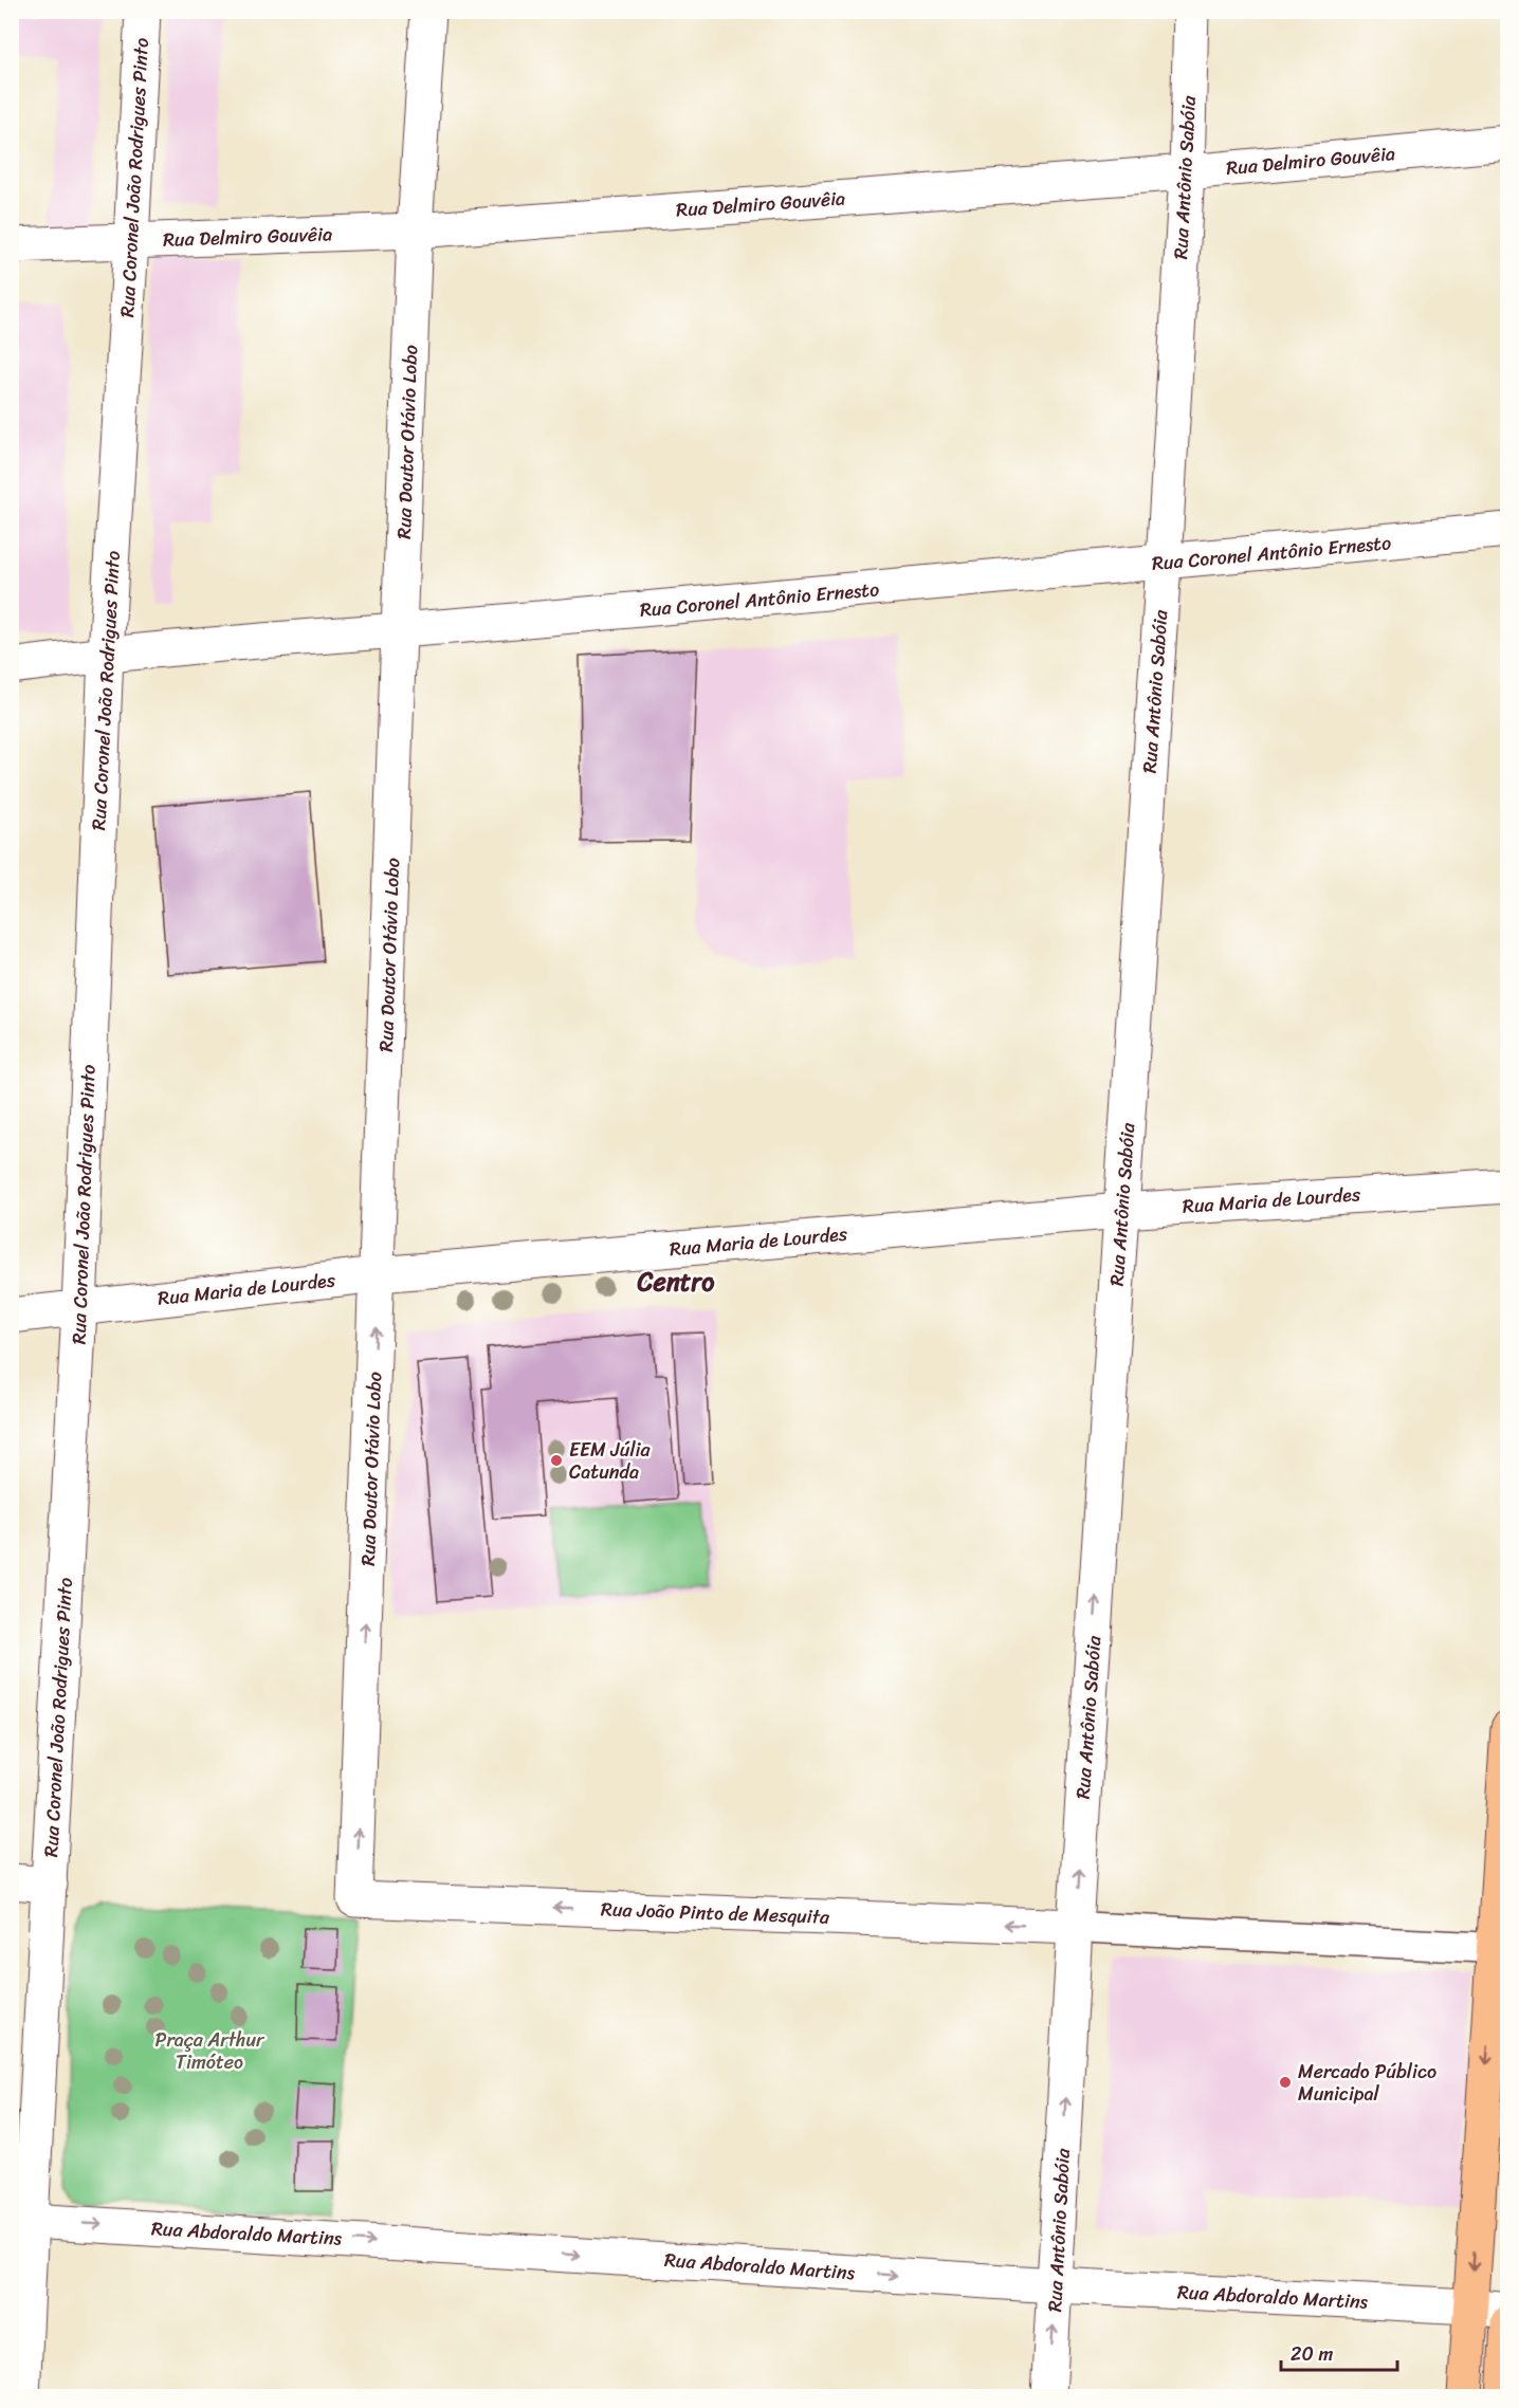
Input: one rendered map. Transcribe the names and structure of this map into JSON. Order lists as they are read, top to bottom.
{
  "streets": {
    "street": [
      "Rua Delmiro Gouvêia",
      "Rua Coronel João Rodrigues Pinto",
      "Rua Antônio Sabóia",
      "Rua Doutor Otávio Lobo",
      "Rua Coronel Antônio Ernesto",
      "Rua Maria de Lourdes",
      "Rua João Pinto de Mesquita",
      "Rua Abdoraldo Martins"
    ]
  },
  "crossings": [
    ["Rua Delmiro Gouvêia", "Rua Coronel João Rodrigues Pinto"],
    ["Rua Delmiro Gouvêia", "Rua Antônio Sabóia"],
    ["Rua Delmiro Gouvêia", "Rua Doutor Otávio Lobo"],
    ["Rua Coronel João Rodrigues Pinto", "Rua Coronel Antônio Ernesto"],
    ["Rua Coronel João Rodrigues Pinto", "Rua Maria de Lourdes"],
    ["Rua Coronel João Rodrigues Pinto", "Rua Abdoraldo Martins"],
    ["Rua Antônio Sabóia", "Rua Coronel Antônio Ernesto"],
    ["Rua Antônio Sabóia", "Rua Maria de Lourdes"],
    ["Rua Antônio Sabóia", "Rua João Pinto de Mesquita"],
    ["Rua Antônio Sabóia", "Rua Abdoraldo Martins"],
    ["Rua Doutor Otávio Lobo", "Rua Coronel Antônio Ernesto"],
    ["Rua Doutor Otávio Lobo", "Rua Maria de Lourdes"],
    ["Rua Doutor Otávio Lobo", "Rua João Pinto de Mesquita"]
  ],
  "one_way": ["Rua Antônio Sabóia", "Rua João Pinto de Mesquita", "Rua Abdoraldo Martins"],
  "districts": ["Centro"],
  "parks": ["Praça Arthur Timóteo"],
  "places": ["EEM Júlia Catunda", "Mercado Público Municipal"],
  "scale_bar": "20 m"
}
